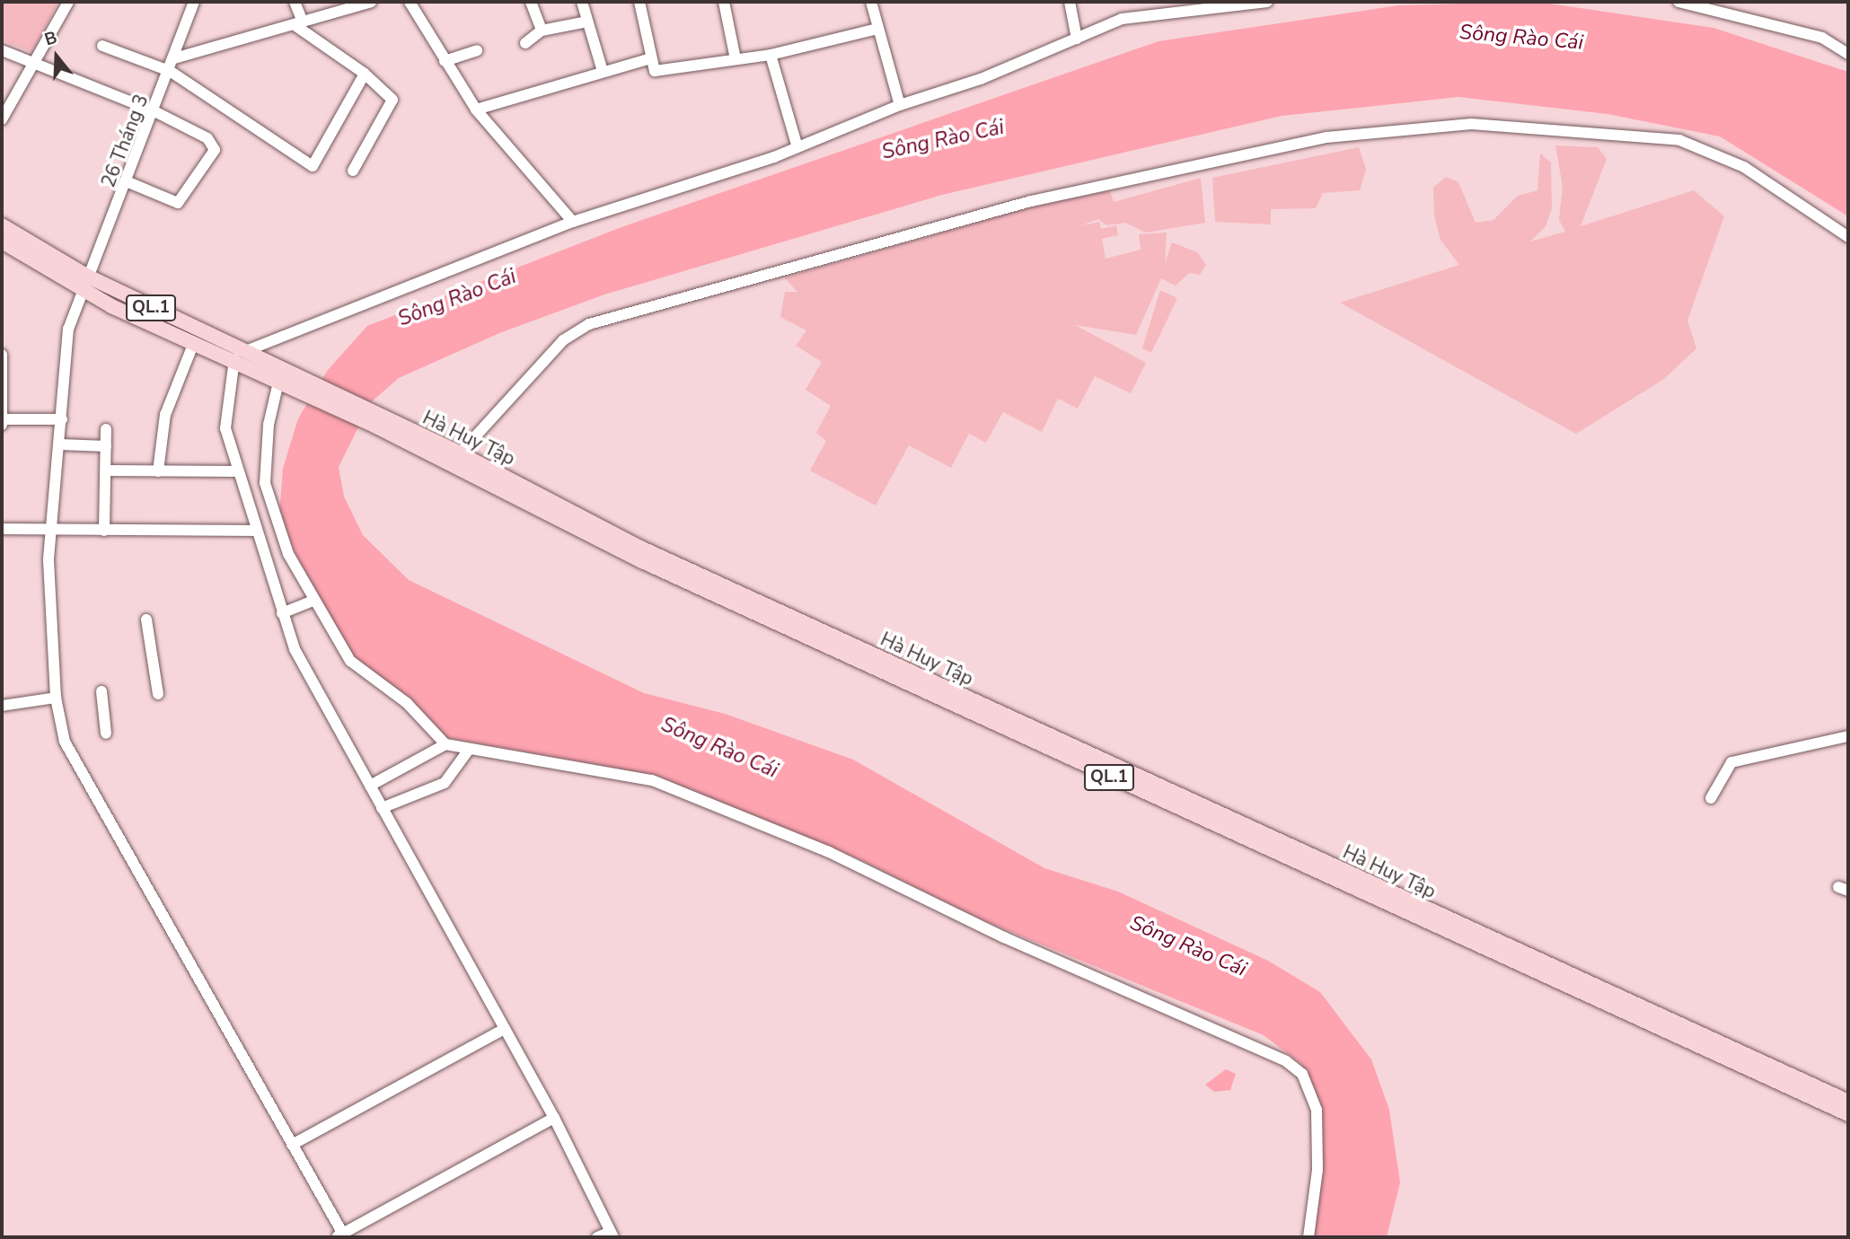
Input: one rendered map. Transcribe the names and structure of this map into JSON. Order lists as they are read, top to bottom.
{
  "streets": {
    "main road": ["QL.1", "Hà Huy Tập"],
    "street": ["26 Tháng 3"]
  },
  "crossings": [
    ["26 Tháng 3", "Hà Huy Tập"]
  ],
  "water": ["Sông Rào Cái"],
  "north": "top"
}
